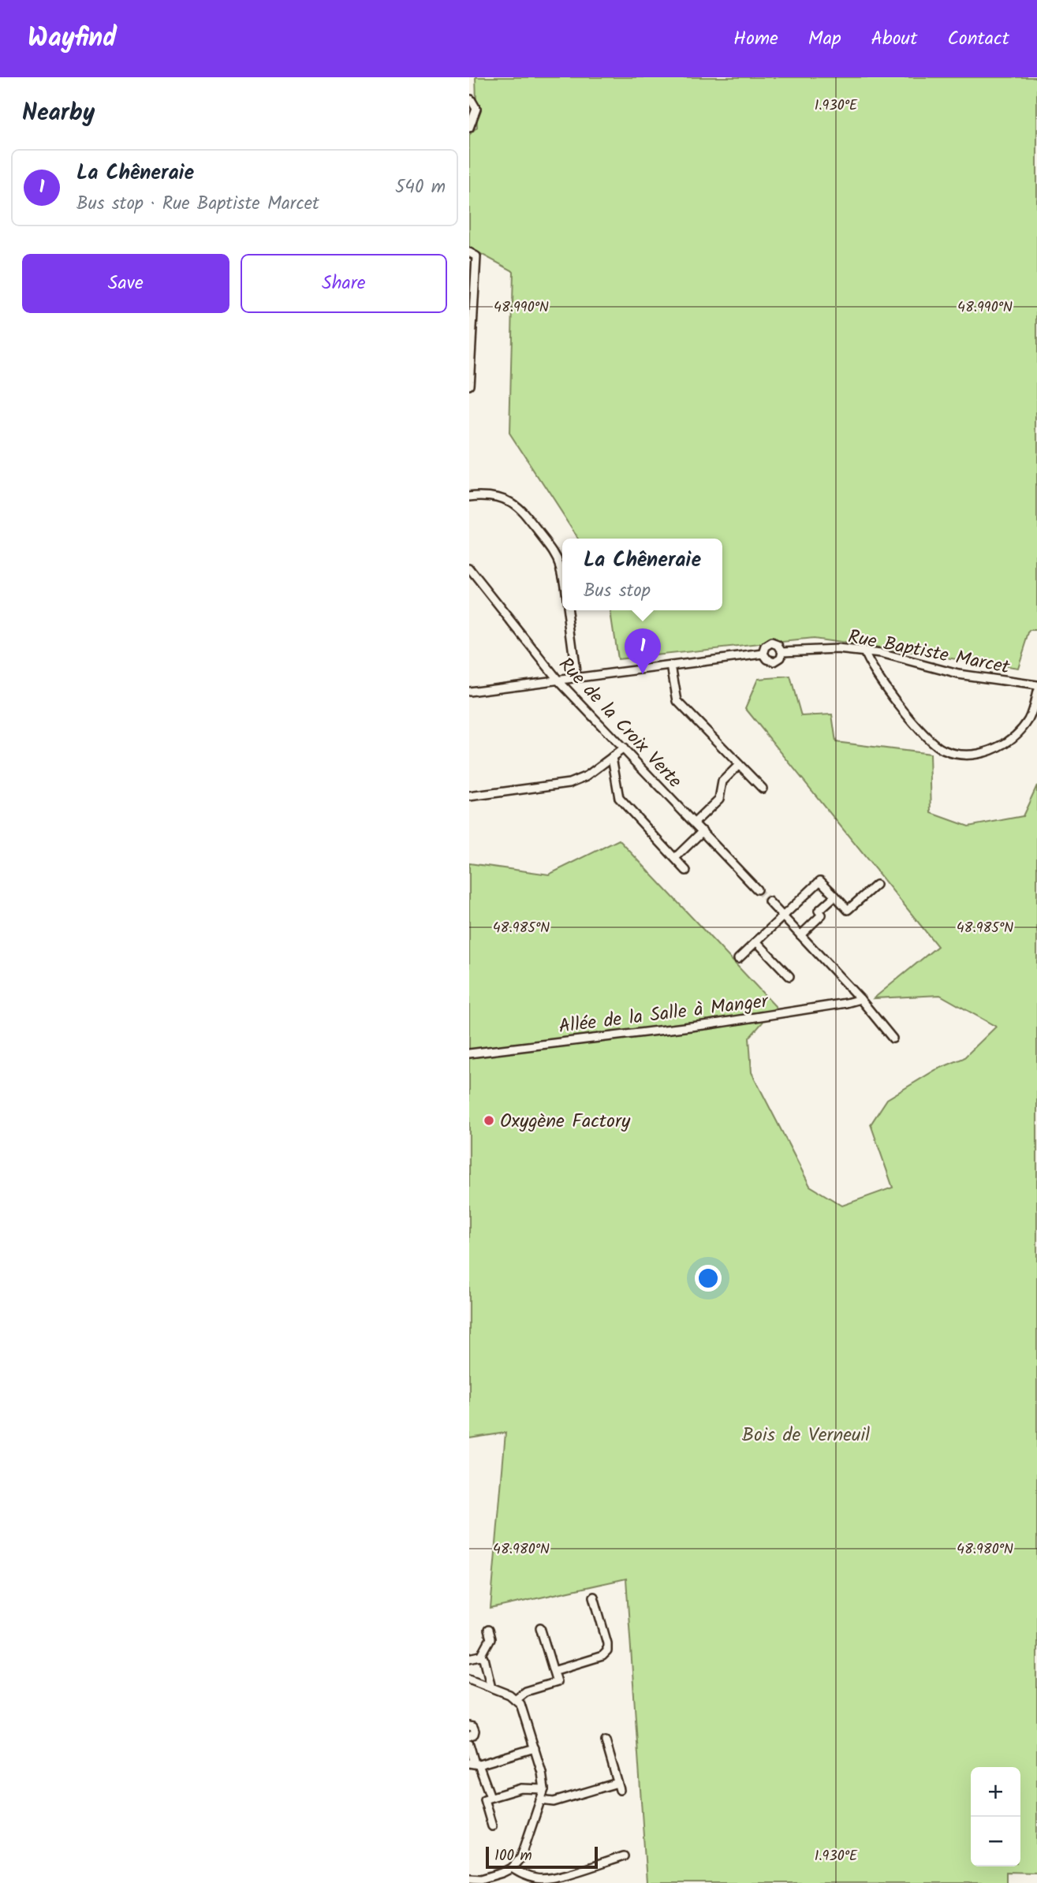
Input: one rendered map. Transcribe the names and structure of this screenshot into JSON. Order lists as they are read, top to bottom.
{
  "streets": {
    "street": ["Rue Baptiste Marcet", "Rue de la Croix Verte", "Allée de la Salle à Manger"]
  },
  "crossings": [
    ["Rue Baptiste Marcet", "Rue de la Croix Verte"]
  ],
  "parks": ["Bois de Verneuil"],
  "places": ["Oxygène Factory"],
  "scale_bar": "100 m",
  "page": {
    "header": "Wayfind",
    "nav": [
      "Home",
      "Map",
      "About",
      "Contact"
    ],
    "heading": "Nearby",
    "list": [
      {
        "mark": "1",
        "name": "La Chêneraie",
        "note": "Bus stop · Rue Baptiste Marcet",
        "value": "540 m"
      }
    ],
    "buttons": ["Save", "Share"],
    "popup": ["La Chêneraie", "Bus stop"],
    "pins": "1",
    "map_buttons": ["+", "−"],
    "scale": "100 m"
  },
  "coordinates": [
    "1.930°E",
    "48.990°N",
    "48.985°N",
    "48.980°N"
  ]
}
